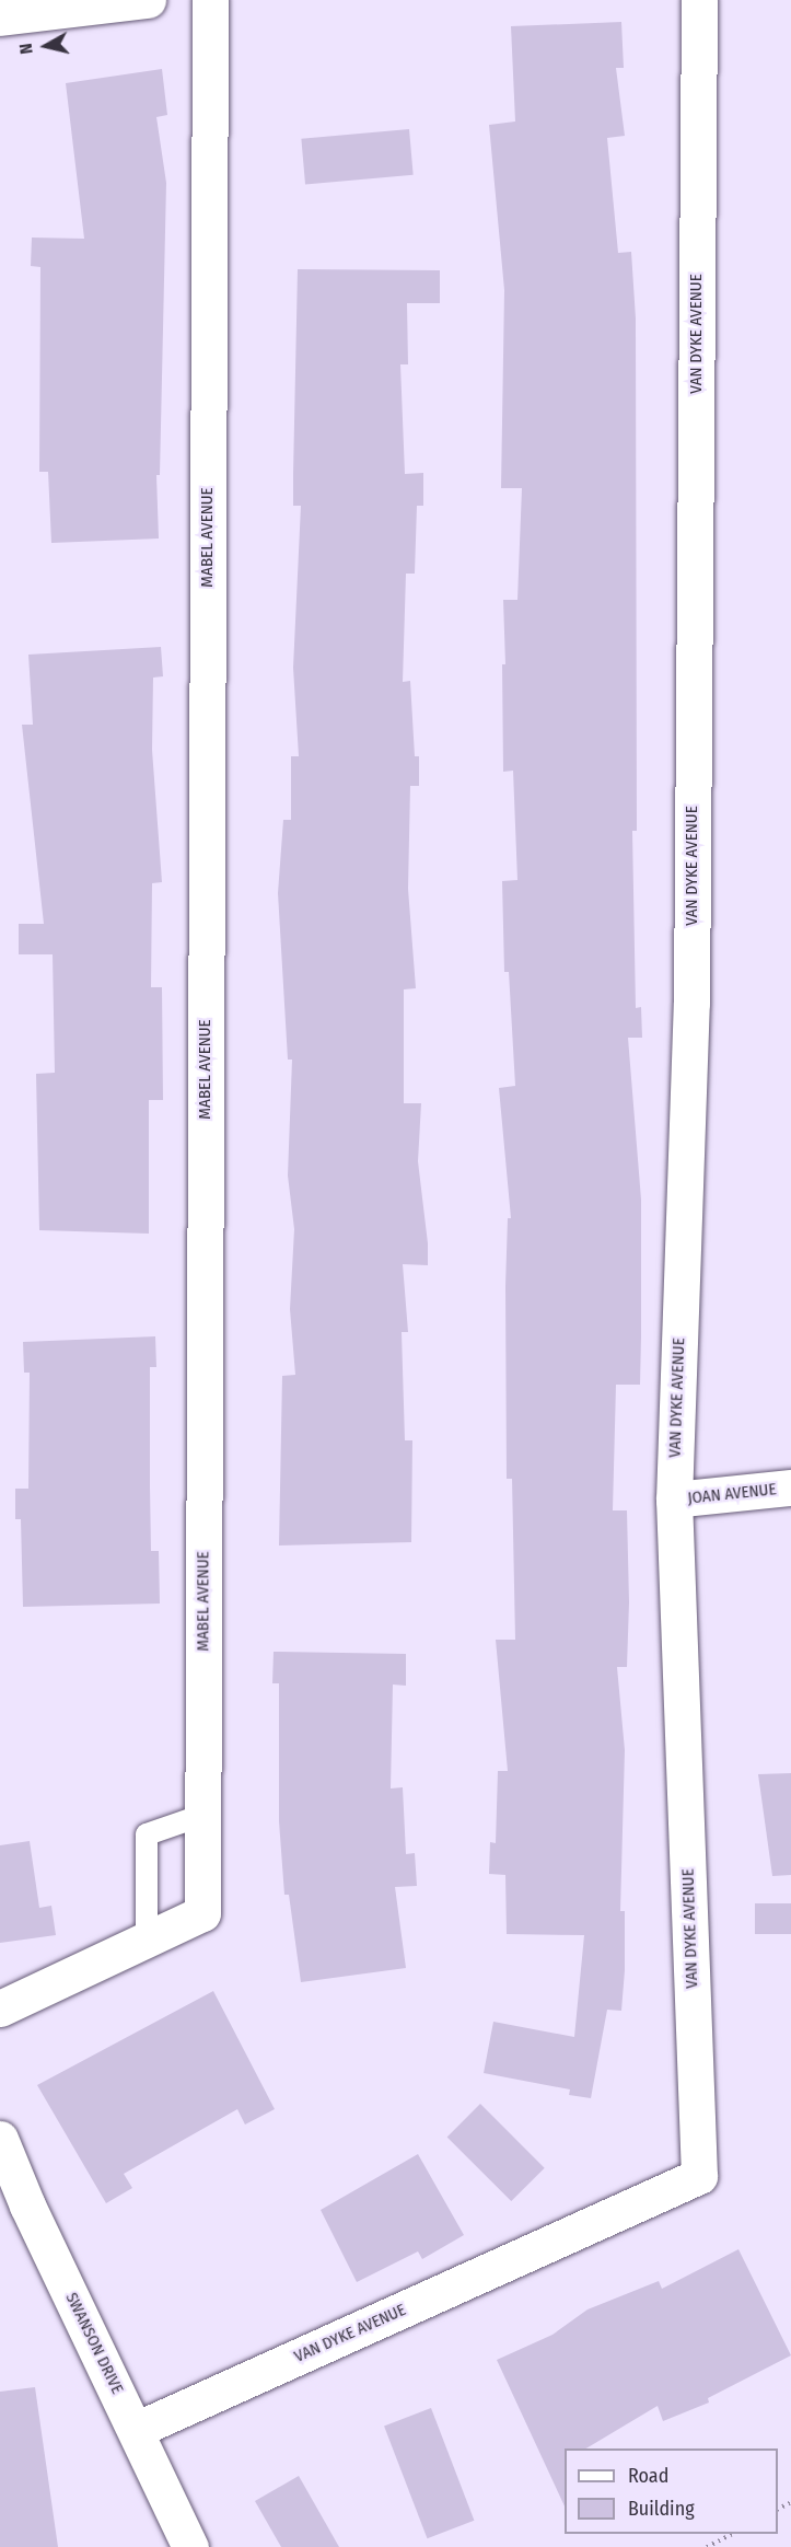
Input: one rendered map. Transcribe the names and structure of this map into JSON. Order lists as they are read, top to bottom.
{
  "streets": {
    "street": [
      "VAN DYKE AVENUE",
      "MABEL AVENUE",
      "JOAN AVENUE",
      "SWANSON DRIVE"
    ]
  },
  "crossings": [
    ["VAN DYKE AVENUE", "JOAN AVENUE"],
    ["VAN DYKE AVENUE", "SWANSON DRIVE"]
  ],
  "legend": ["Road", "Building"],
  "north": "left"
}
